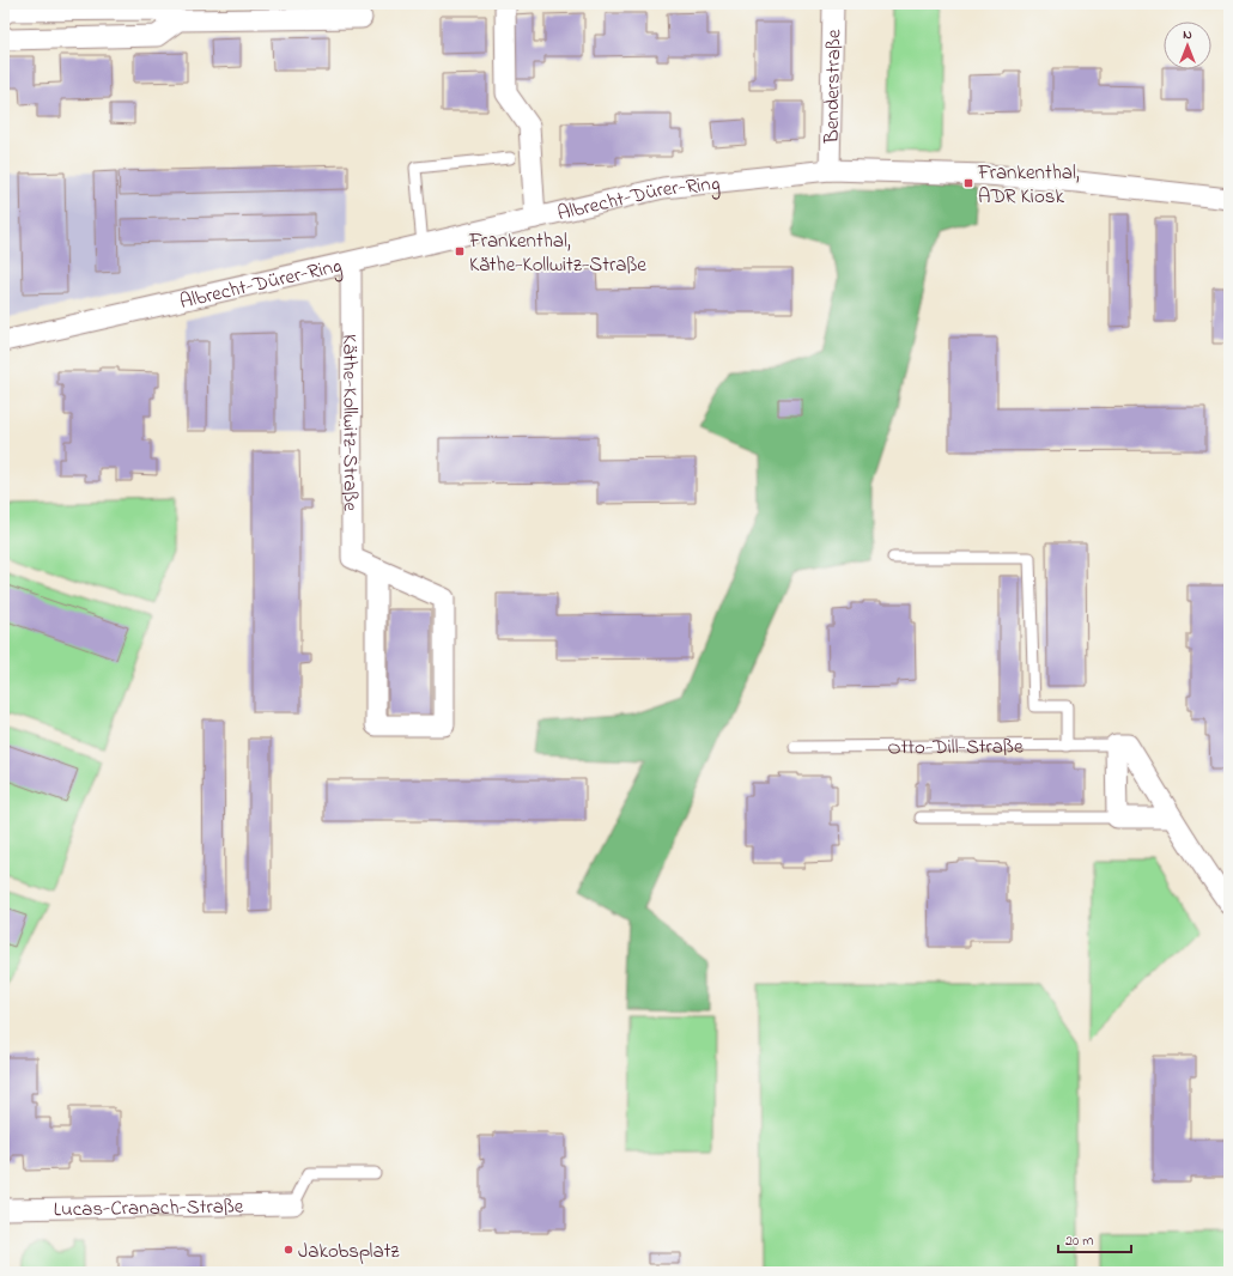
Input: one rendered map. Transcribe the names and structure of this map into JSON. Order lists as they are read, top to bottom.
{
  "streets": {
    "street": [
      "Benderstraße",
      "Albrecht-Dürer-Ring",
      "Käthe-Kollwitz-Straße",
      "Lucas-Cranach-Straße"
    ],
    "lane": ["Otto-Dill-Straße"]
  },
  "crossings": [
    ["Benderstraße", "Albrecht-Dürer-Ring"],
    ["Albrecht-Dürer-Ring", "Käthe-Kollwitz-Straße"]
  ],
  "places": {
    "transit": ["Frankenthal, ADR Kiosk", "Frankenthal, Käthe-Kollwitz-Straße"],
    "other": ["Jakobsplatz"]
  },
  "scale_bar": "20 m",
  "north": "top"
}
